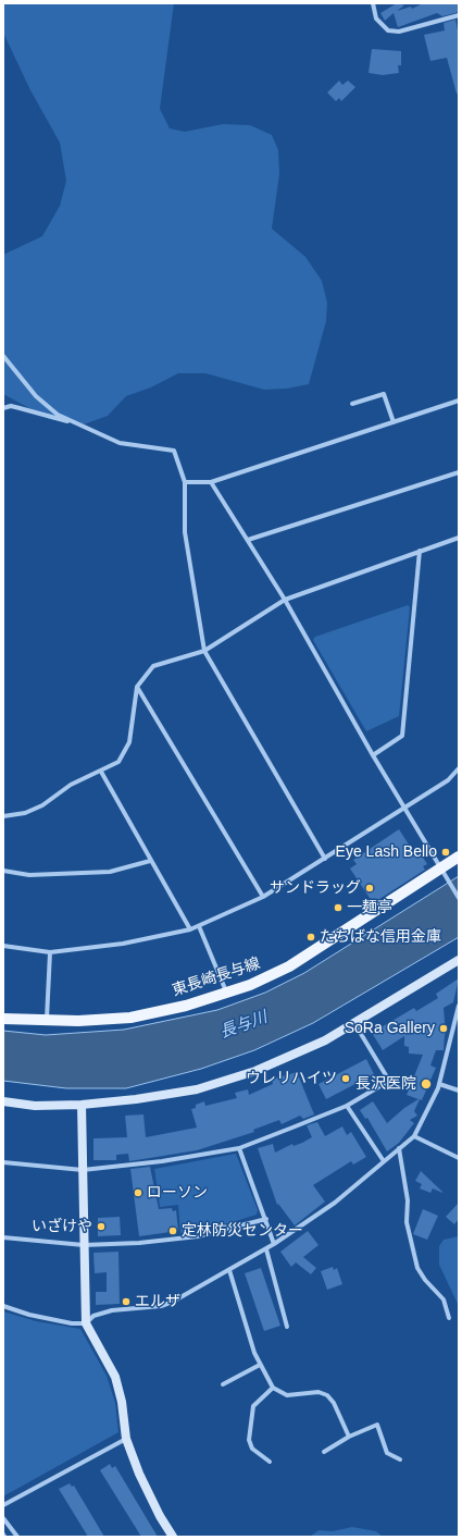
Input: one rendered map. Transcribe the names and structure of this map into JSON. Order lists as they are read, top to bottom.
{
  "streets": {
    "main road": ["東長崎長与線"]
  },
  "water": ["長与川"],
  "places": [
    "Eye Lash Bello",
    "サンドラッグ",
    "一麺亭",
    "たちばな信用金庫",
    "SoRa Gallery",
    "ウレリハイツ",
    "長沢医院",
    "ローソン",
    "いざけや",
    "定林防災センター",
    "エルザ"
  ]
}
